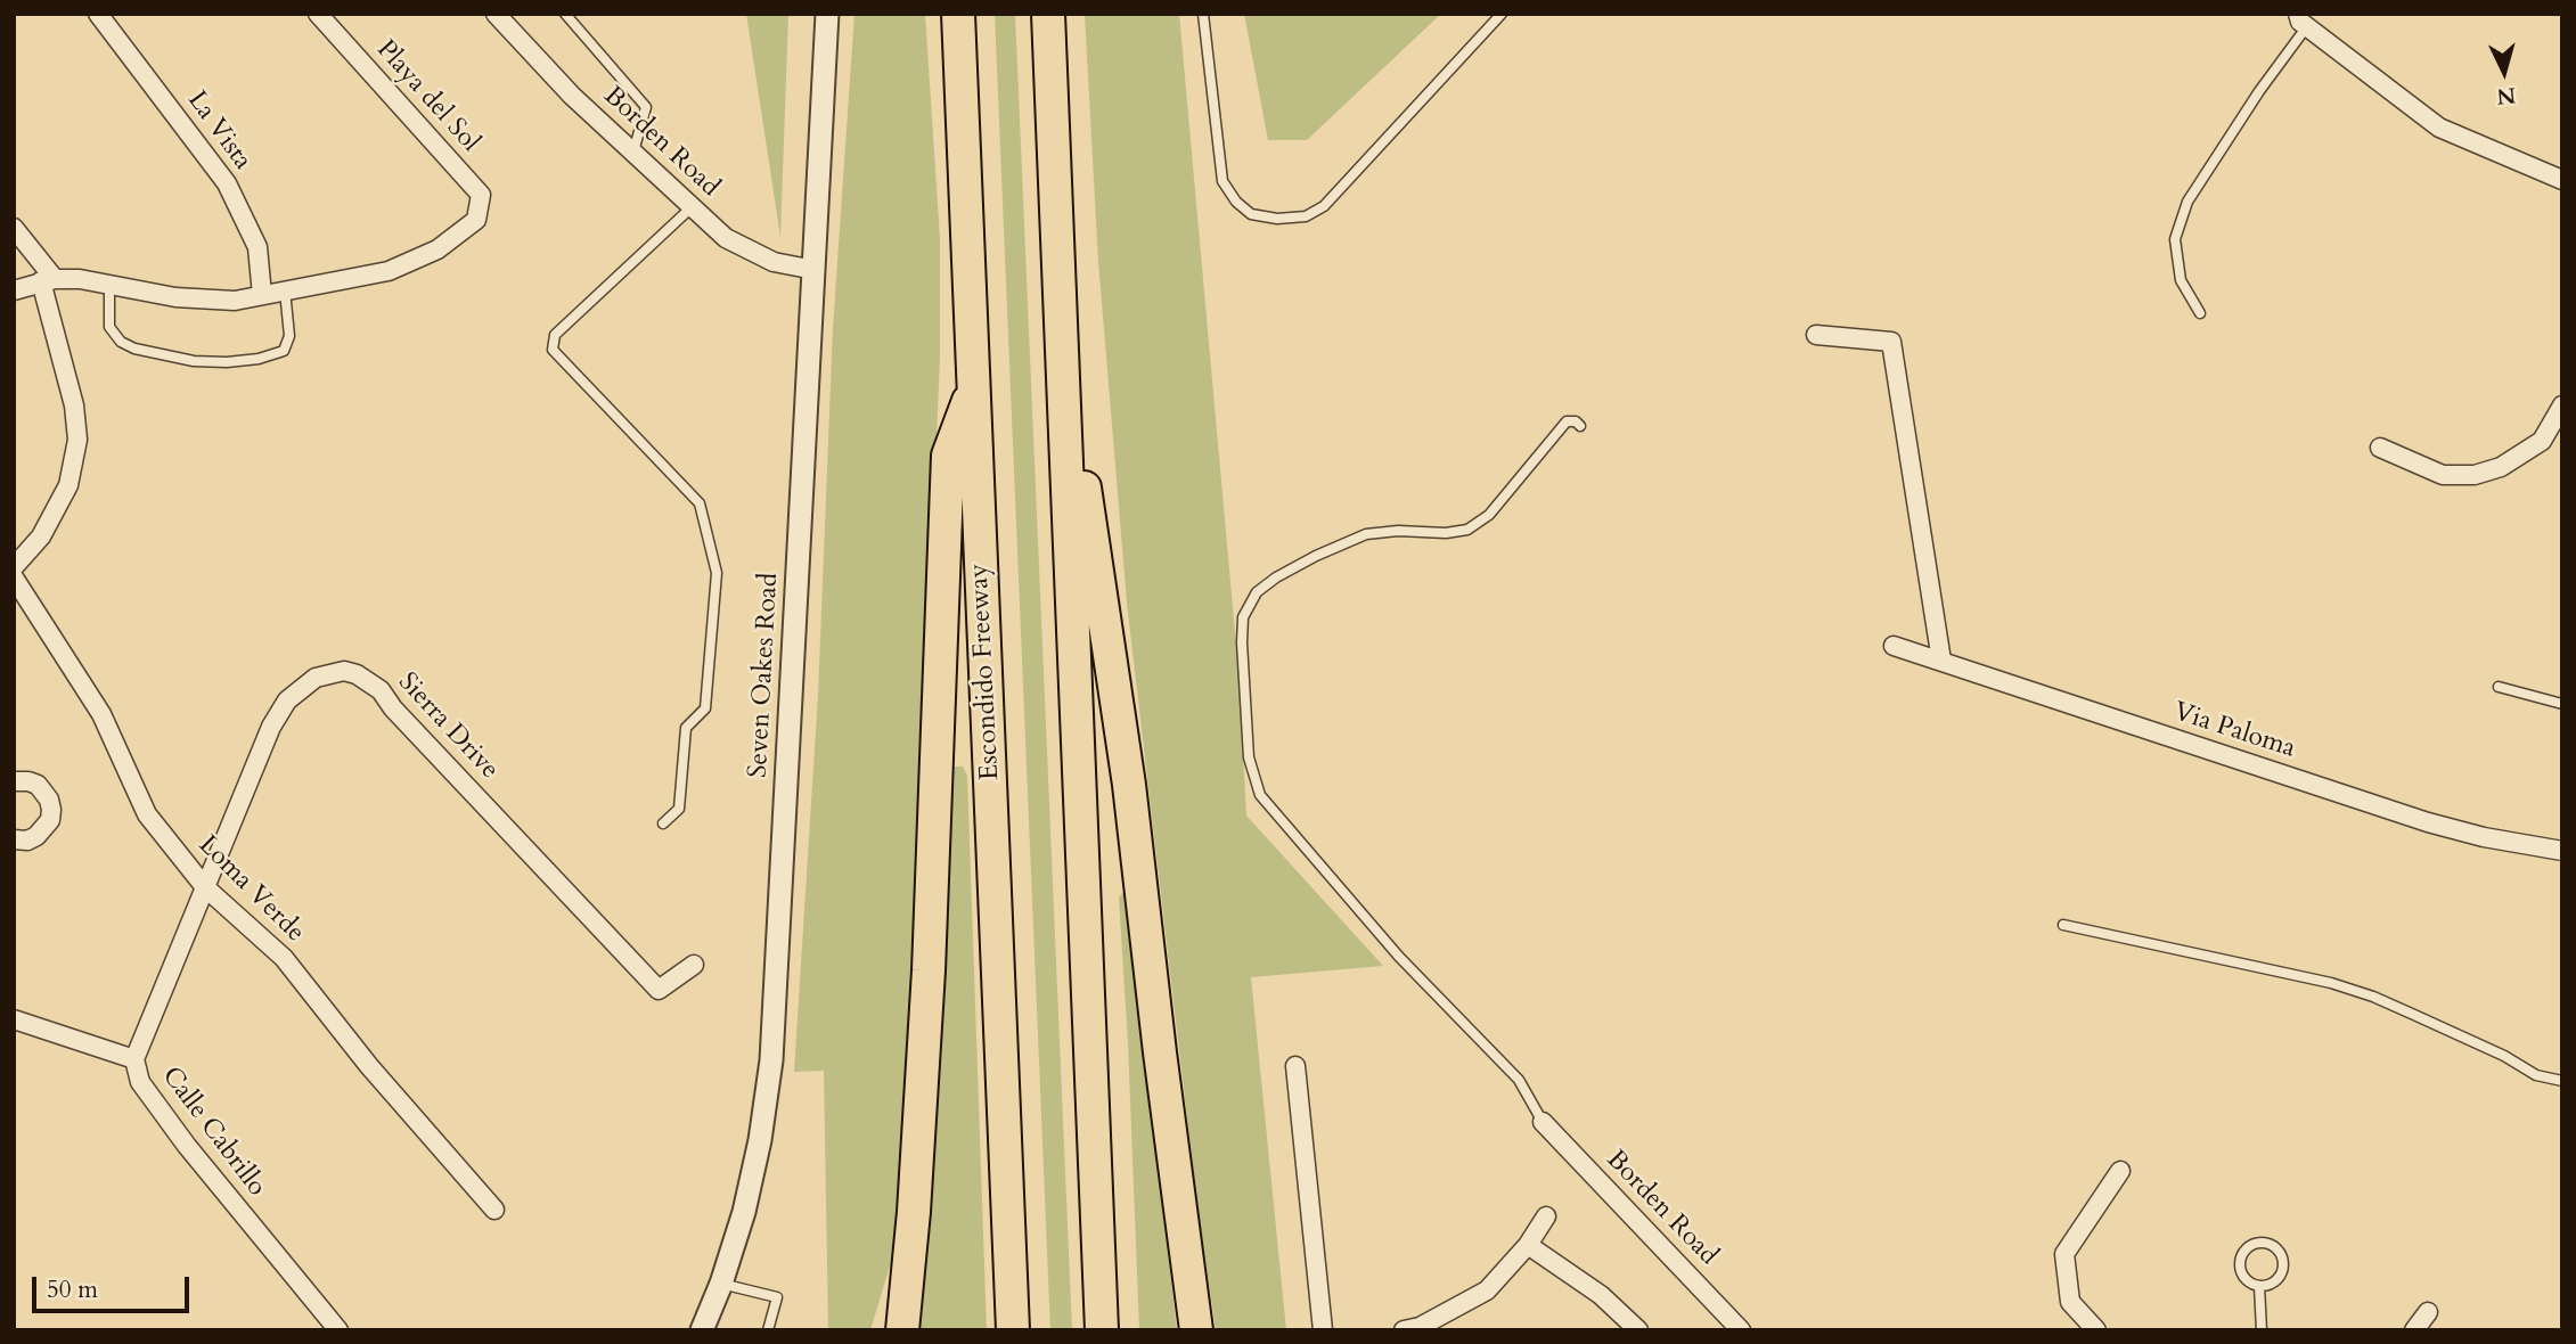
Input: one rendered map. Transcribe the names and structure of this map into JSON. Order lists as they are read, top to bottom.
{
  "streets": {
    "highway": ["Escondido Freeway"],
    "street": [
      "Playa del Sol",
      "La Vista",
      "Borden Road",
      "Seven Oakes Road",
      "Sierra Drive",
      "Via Paloma",
      "Loma Verde",
      "Calle Cabrillo"
    ]
  },
  "crossings": [
    ["Borden Road", "Seven Oakes Road"],
    ["Sierra Drive", "Loma Verde"],
    ["Sierra Drive", "Calle Cabrillo"]
  ],
  "scale_bar": "50 m",
  "north": "bottom"
}
